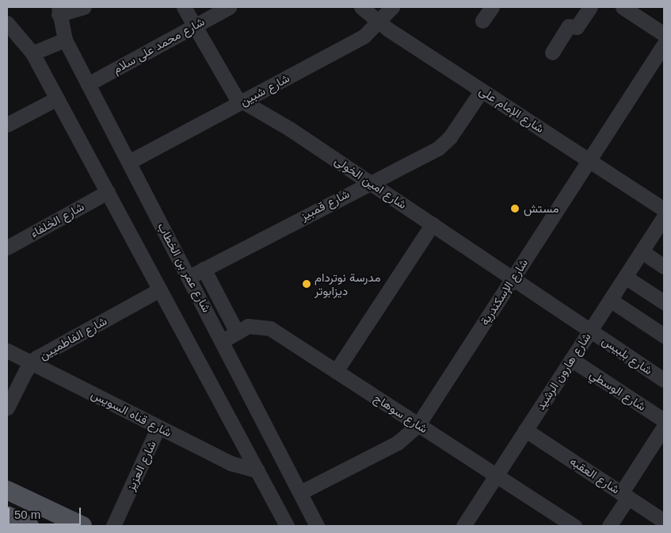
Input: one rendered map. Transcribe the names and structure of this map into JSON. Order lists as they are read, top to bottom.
{
  "streets": {
    "street": [
      "شارع محمد على سلام",
      "شارع شبين",
      "شارع الإمام على",
      "شارع امين الخولى",
      "شارع قمبيز",
      "شارع الخلفاء",
      "شارع عمر بن الخطاب",
      "شارع الإسكندرية",
      "شارع الفاطميين",
      "شارع بلبيس",
      "شارع هارون الرشيد",
      "شارع الوسطي",
      "شارع قناه السويس",
      "شارع سوهاج",
      "شارع العزيز",
      "شارع العقبه"
    ]
  },
  "crossings": [
    ["شارع محمد على سلام", "شارع امين الخولى"],
    ["شارع محمد على سلام", "شارع عمر بن الخطاب"],
    ["شارع شبين", "شارع الإمام على"],
    ["شارع شبين", "شارع امين الخولى"],
    ["شارع شبين", "شارع عمر بن الخطاب"],
    ["شارع الإمام على", "شارع قمبيز"],
    ["شارع الإمام على", "شارع الإسكندرية"],
    ["شارع امين الخولى", "شارع قمبيز"],
    ["شارع امين الخولى", "شارع الإسكندرية"],
    ["شارع امين الخولى", "شارع بلبيس"],
    ["شارع امين الخولى", "شارع هارون الرشيد"],
    ["شارع قمبيز", "شارع عمر بن الخطاب"],
    ["شارع عمر بن الخطاب", "شارع الإسكندرية"],
    ["شارع عمر بن الخطاب", "شارع سوهاج"],
    ["شارع الإسكندرية", "شارع سوهاج"],
    ["شارع الفاطميين", "شارع قناه السويس"],
    ["شارع بلبيس", "شارع هارون الرشيد"],
    ["شارع هارون الرشيد", "شارع الوسطي"],
    ["شارع هارون الرشيد", "شارع سوهاج"],
    ["شارع هارون الرشيد", "شارع العقبه"],
    ["شارع قناه السويس", "شارع العزيز"]
  ],
  "places": ["مستش", "مدرسة نوتردام ديزابوتر"],
  "scale_bar": "50 m"
}
